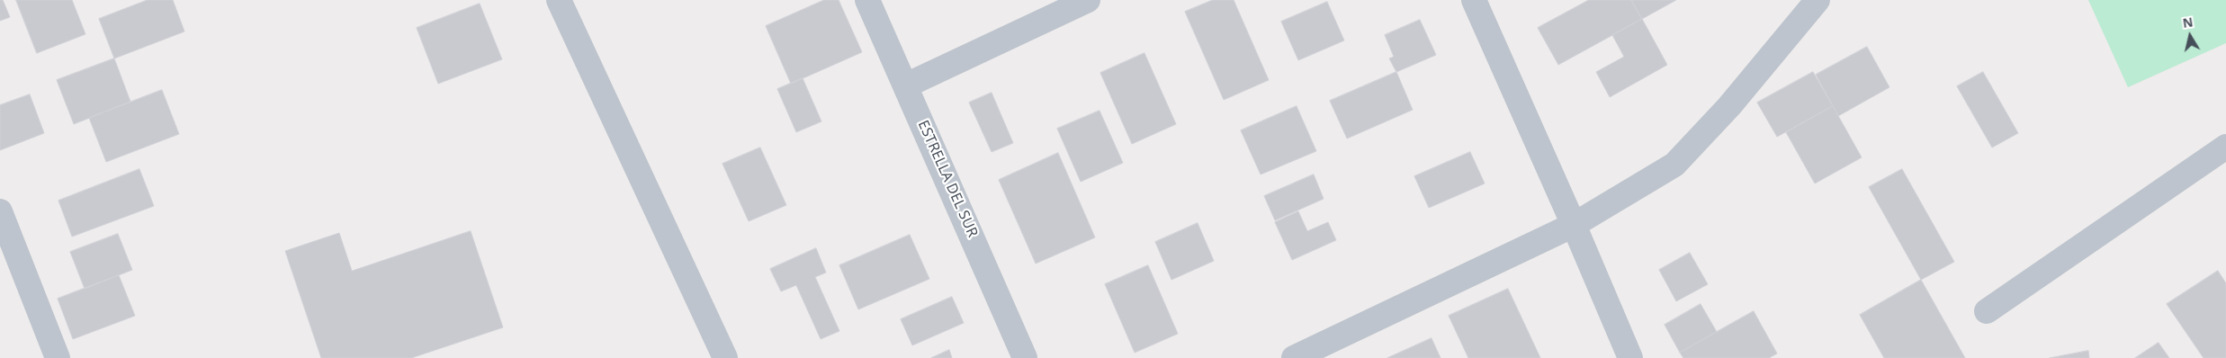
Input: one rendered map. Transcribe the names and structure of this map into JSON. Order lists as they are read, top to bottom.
{
  "streets": {
    "street": ["ESTRELLA DEL SUR"]
  },
  "north": "top"
}
